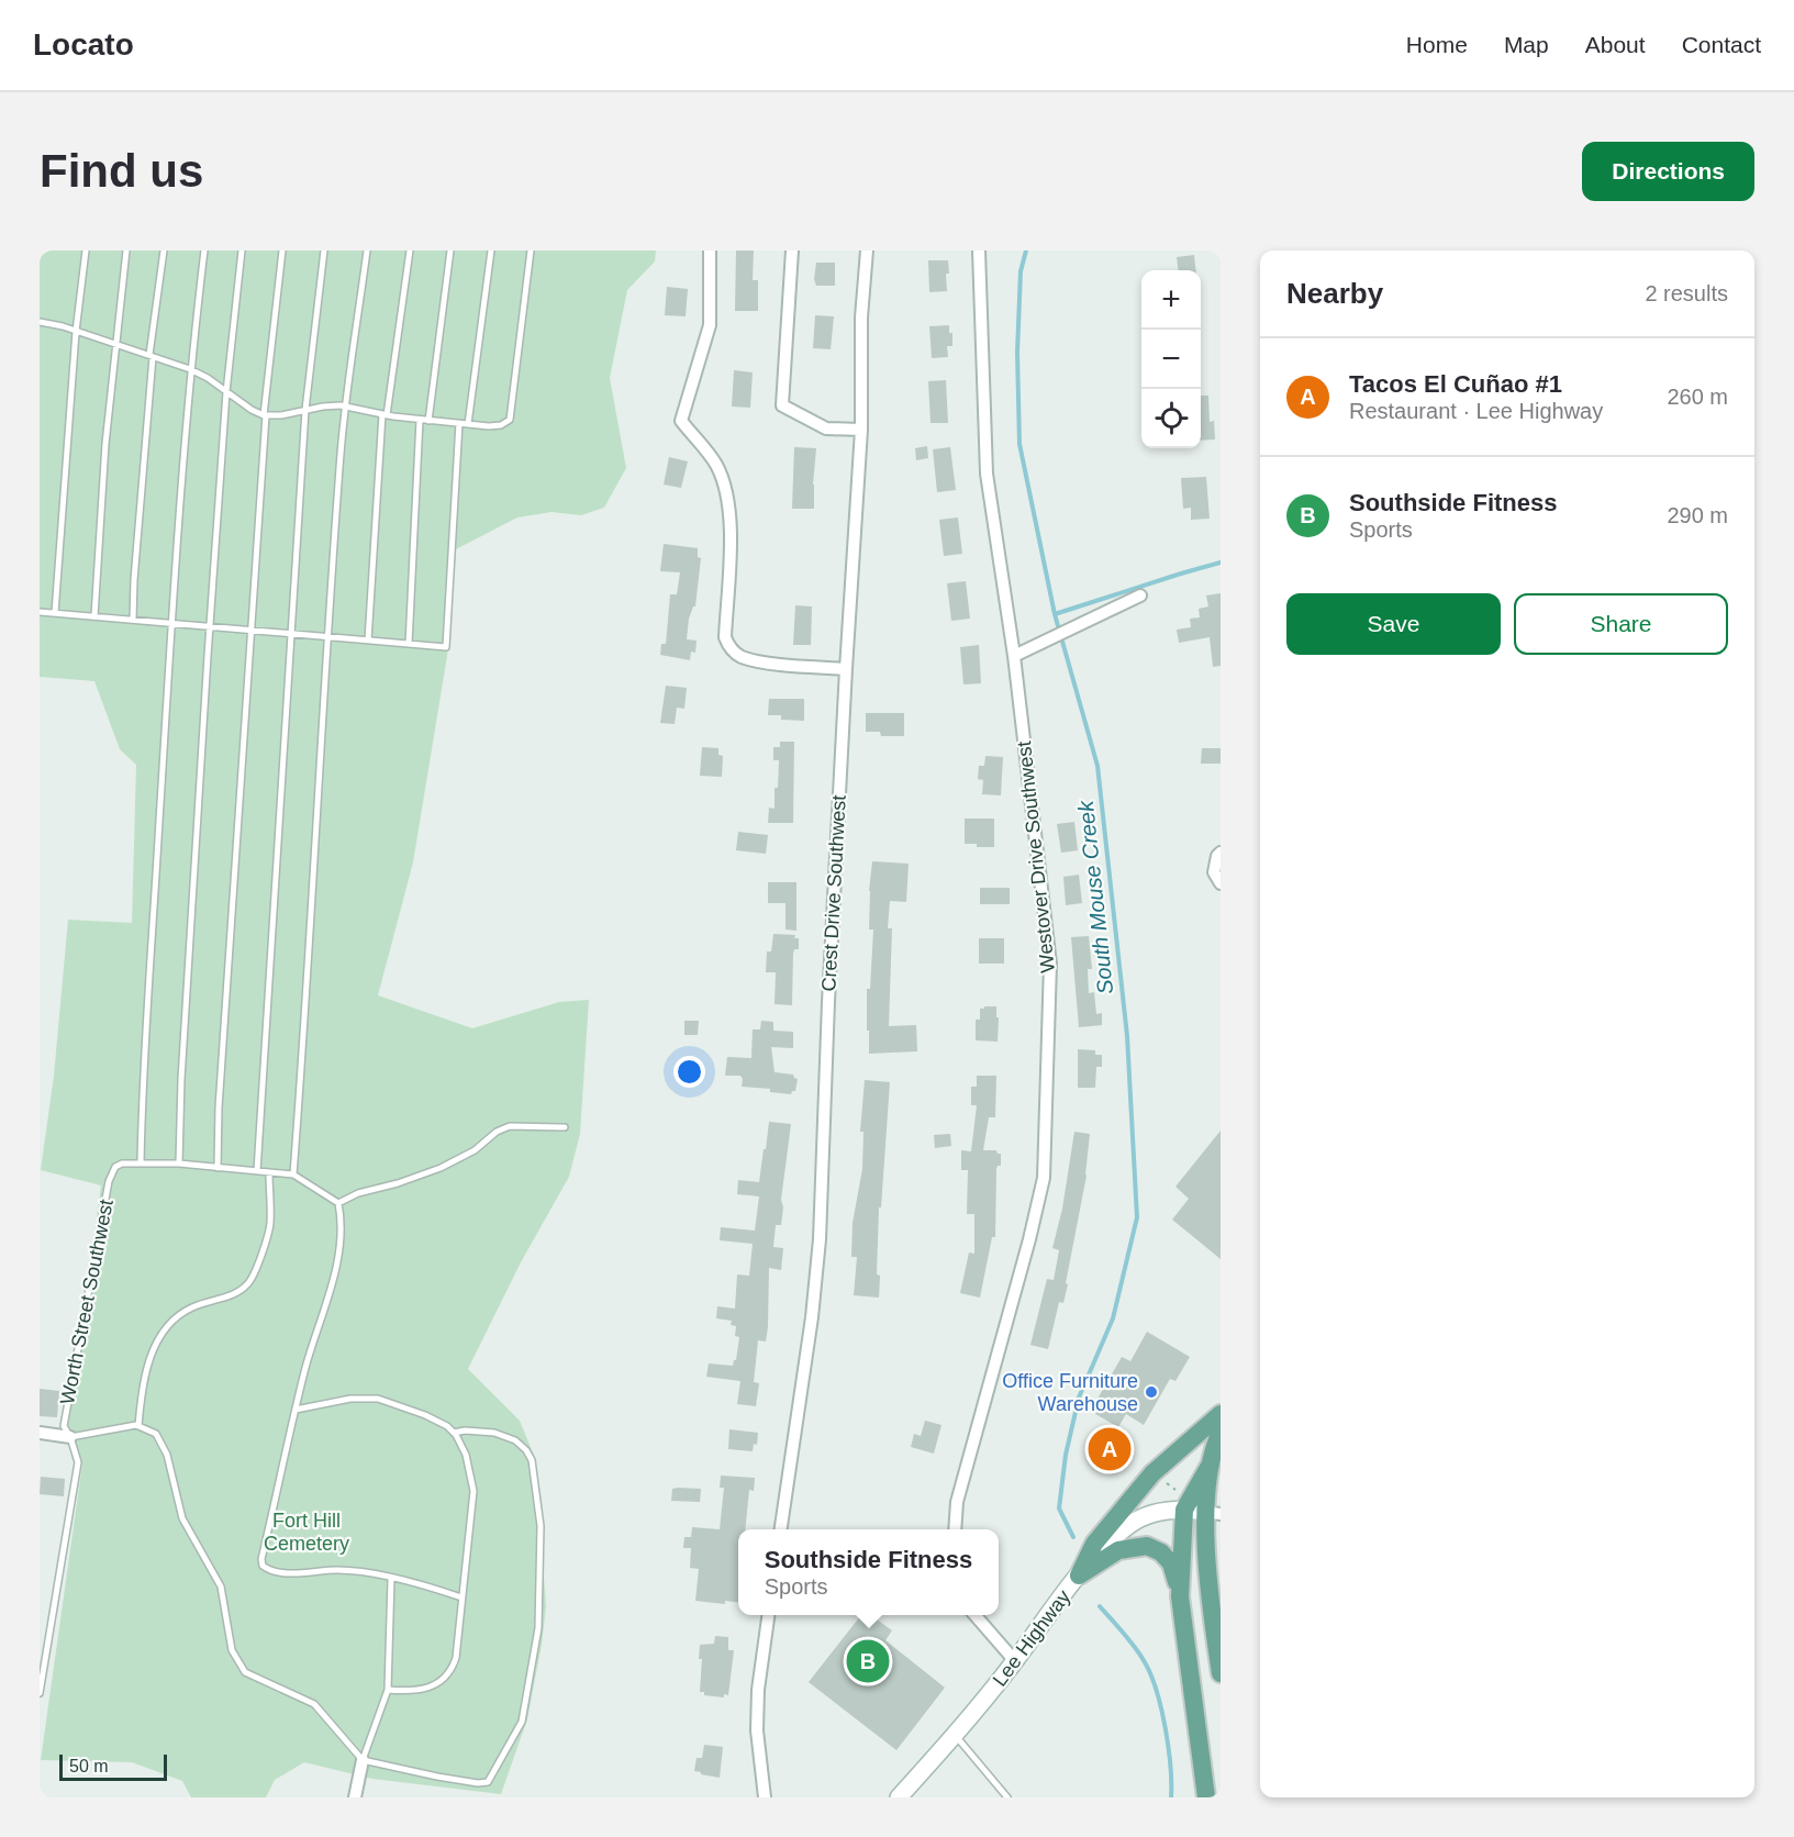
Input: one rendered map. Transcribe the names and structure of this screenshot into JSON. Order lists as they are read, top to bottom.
{
  "streets": {
    "main road": ["Lee Highway"],
    "street": ["Westover Drive Southwest", "Crest Drive Southwest"],
    "lane": ["Worth Street Southwest"]
  },
  "water": ["South Mouse Creek"],
  "parks": ["Fort Hill Cemetery"],
  "places": ["Office Furniture Warehouse"],
  "scale_bar": "50 m",
  "page": {
    "header": "Locato",
    "nav": [
      "Home",
      "Map",
      "About",
      "Contact"
    ],
    "buttons": [
      "Directions",
      ["Save", "Share"]
    ],
    "title": "Find us",
    "heading": ["Nearby", "2 results"],
    "map_buttons": ["+", "−"],
    "list": [
      {
        "mark": "A",
        "name": "Tacos El Cuñao #1",
        "note": "Restaurant · Lee Highway",
        "value": "260 m"
      },
      {
        "mark": "B",
        "name": "Southside Fitness",
        "note": "Sports",
        "value": "290 m"
      }
    ],
    "pins": ["A", "B"],
    "popup": ["Southside Fitness", "Sports"],
    "scale": "50 m"
  }
}
